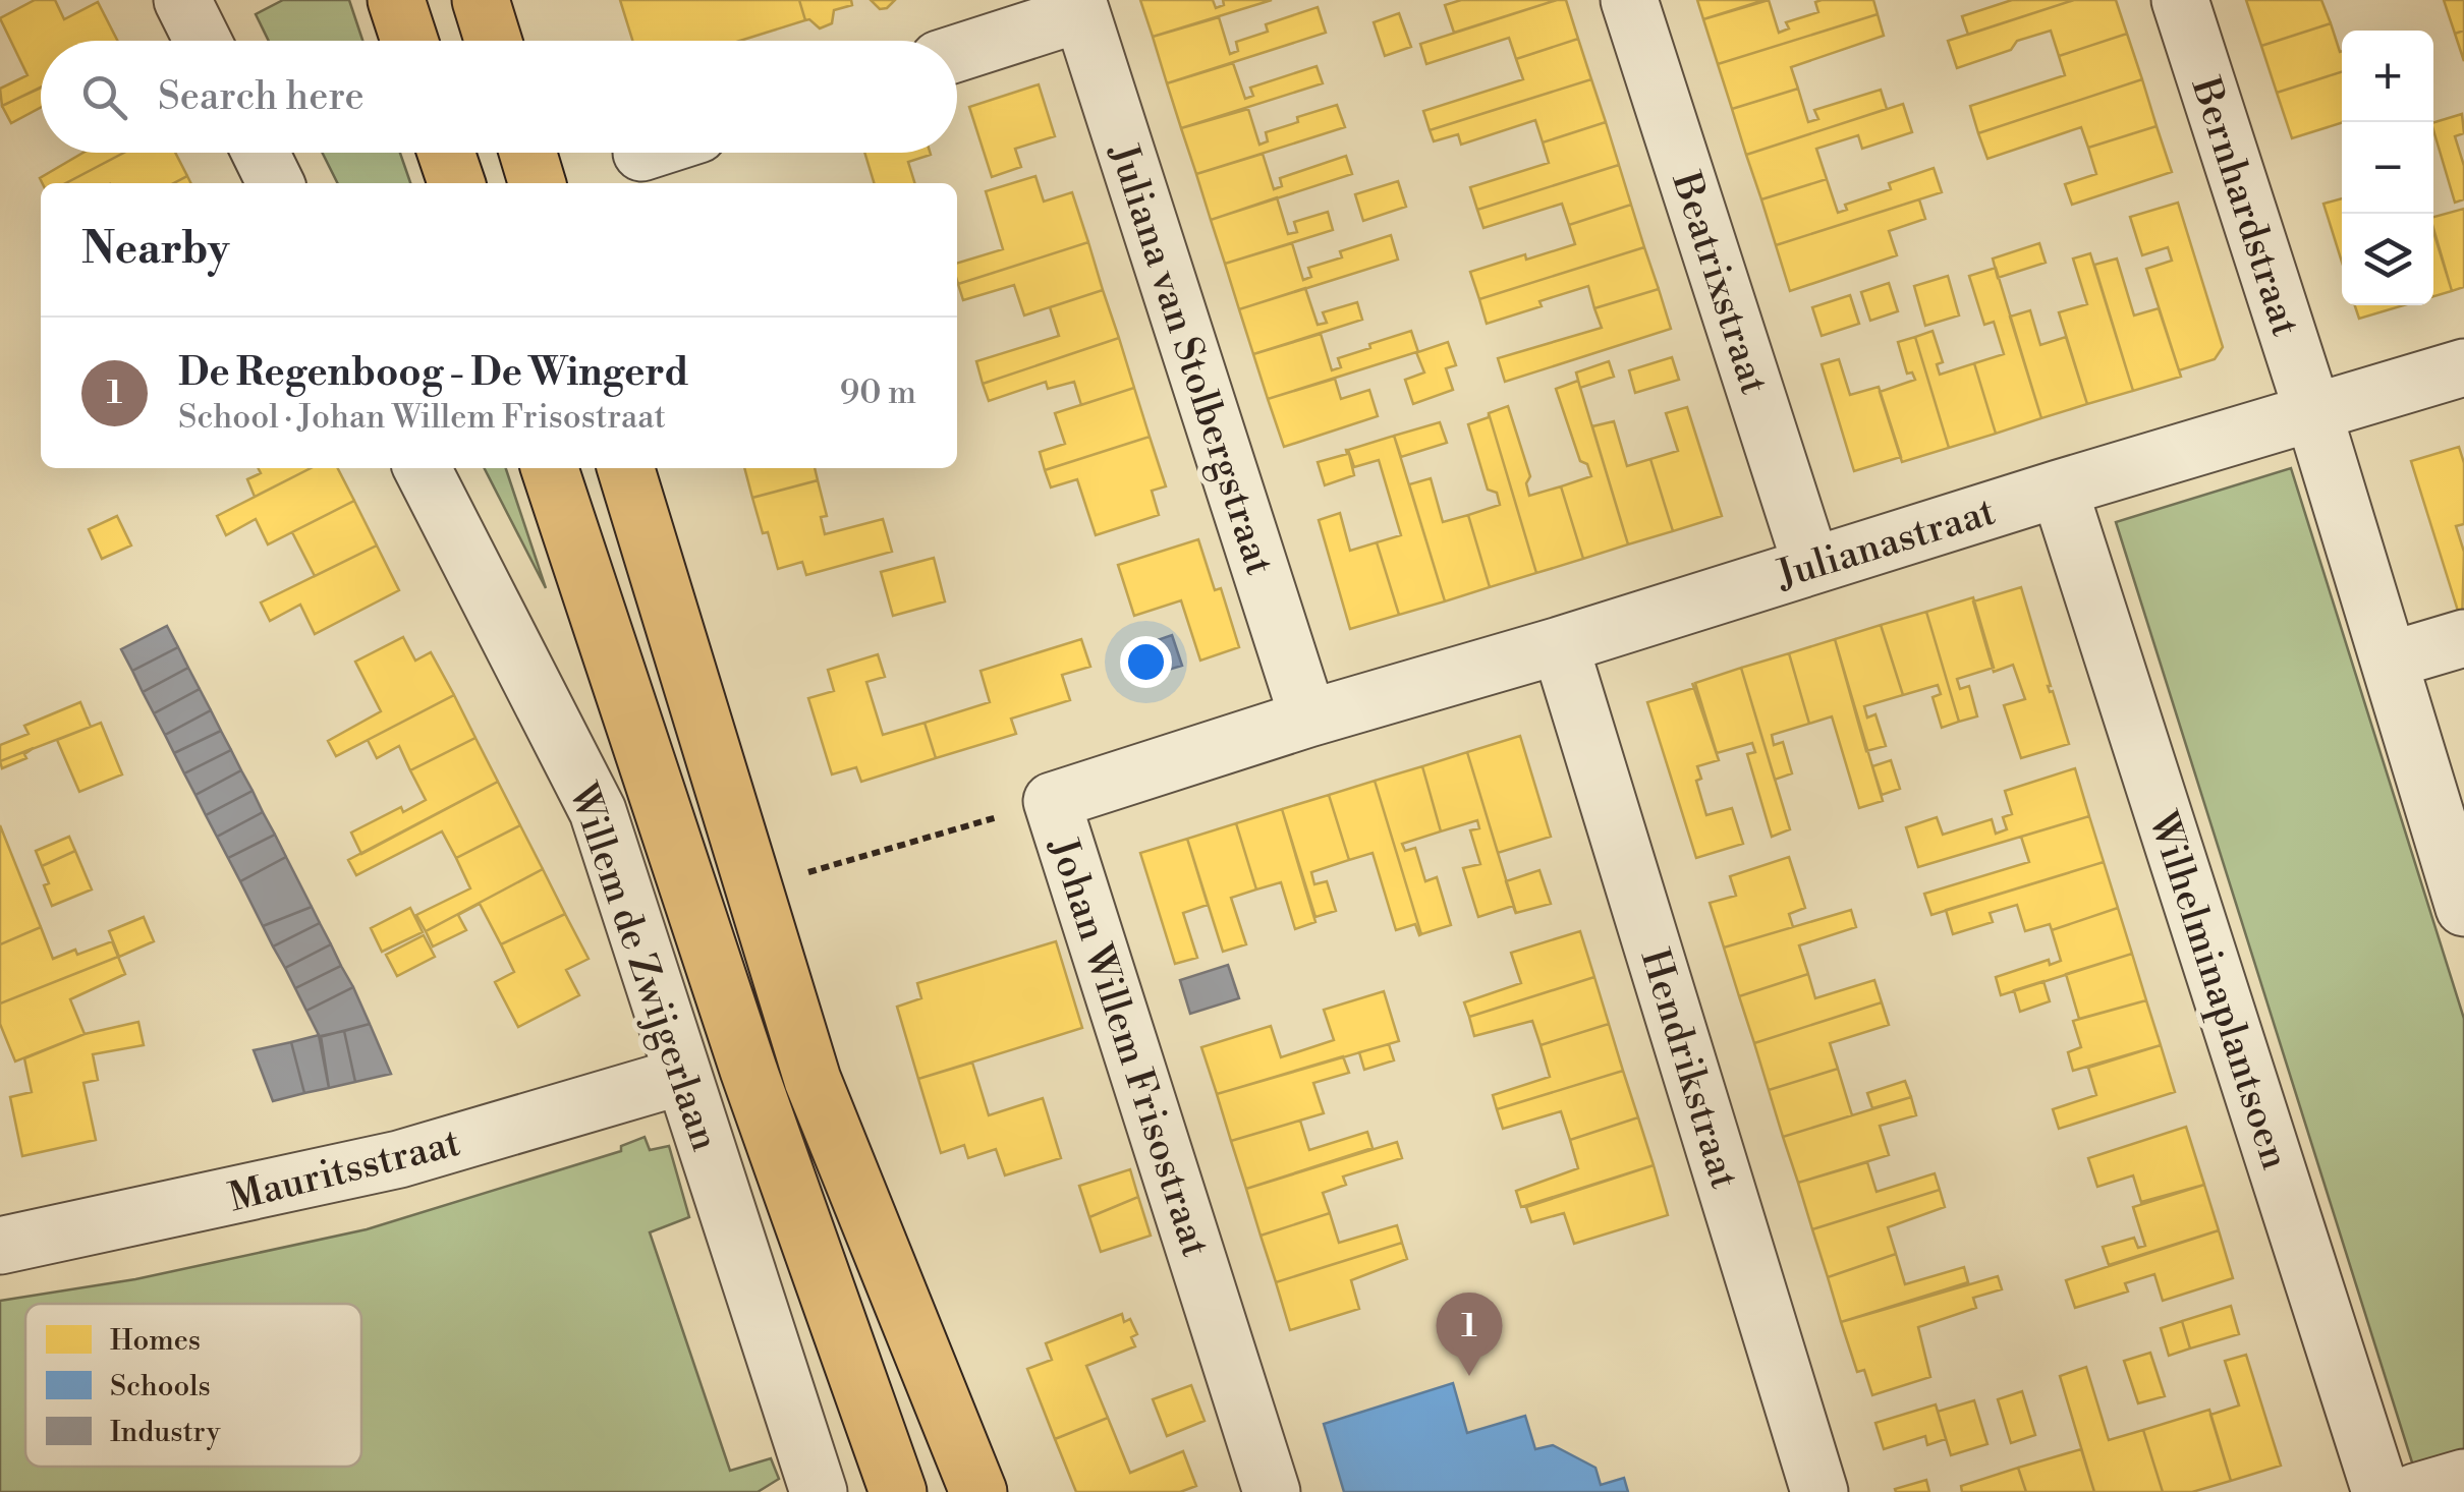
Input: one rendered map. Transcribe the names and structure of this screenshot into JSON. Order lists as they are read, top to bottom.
{
  "streets": {
    "main road": ["Willem de Zwijgerlaan"],
    "street": [
      "Bernhardstraat",
      "Beatrixstraat",
      "Juliana van Stolbergstraat",
      "Julianastraat",
      "Wilhelminaplantsoen",
      "Johan Willem Frisostraat",
      "Hendrikstraat",
      "Mauritsstraat"
    ]
  },
  "crossings": [
    ["Bernhardstraat", "Julianastraat"],
    ["Beatrixstraat", "Julianastraat"],
    ["Juliana van Stolbergstraat", "Julianastraat"],
    ["Juliana van Stolbergstraat", "Johan Willem Frisostraat"],
    ["Julianastraat", "Wilhelminaplantsoen"],
    ["Julianastraat", "Johan Willem Frisostraat"],
    ["Julianastraat", "Hendrikstraat"],
    ["Willem de Zwijgerlaan", "Mauritsstraat"]
  ],
  "legend": ["Homes", "Schools", "Industry"],
  "page": {
    "map_buttons": ["+", "−"],
    "search": "Search here",
    "heading": "Nearby",
    "list": [
      {
        "mark": "1",
        "name": "De Regenboog - De Wingerd",
        "note": "School · Johan Willem Frisostraat",
        "value": "90 m"
      }
    ],
    "pins": "1"
  }
}
